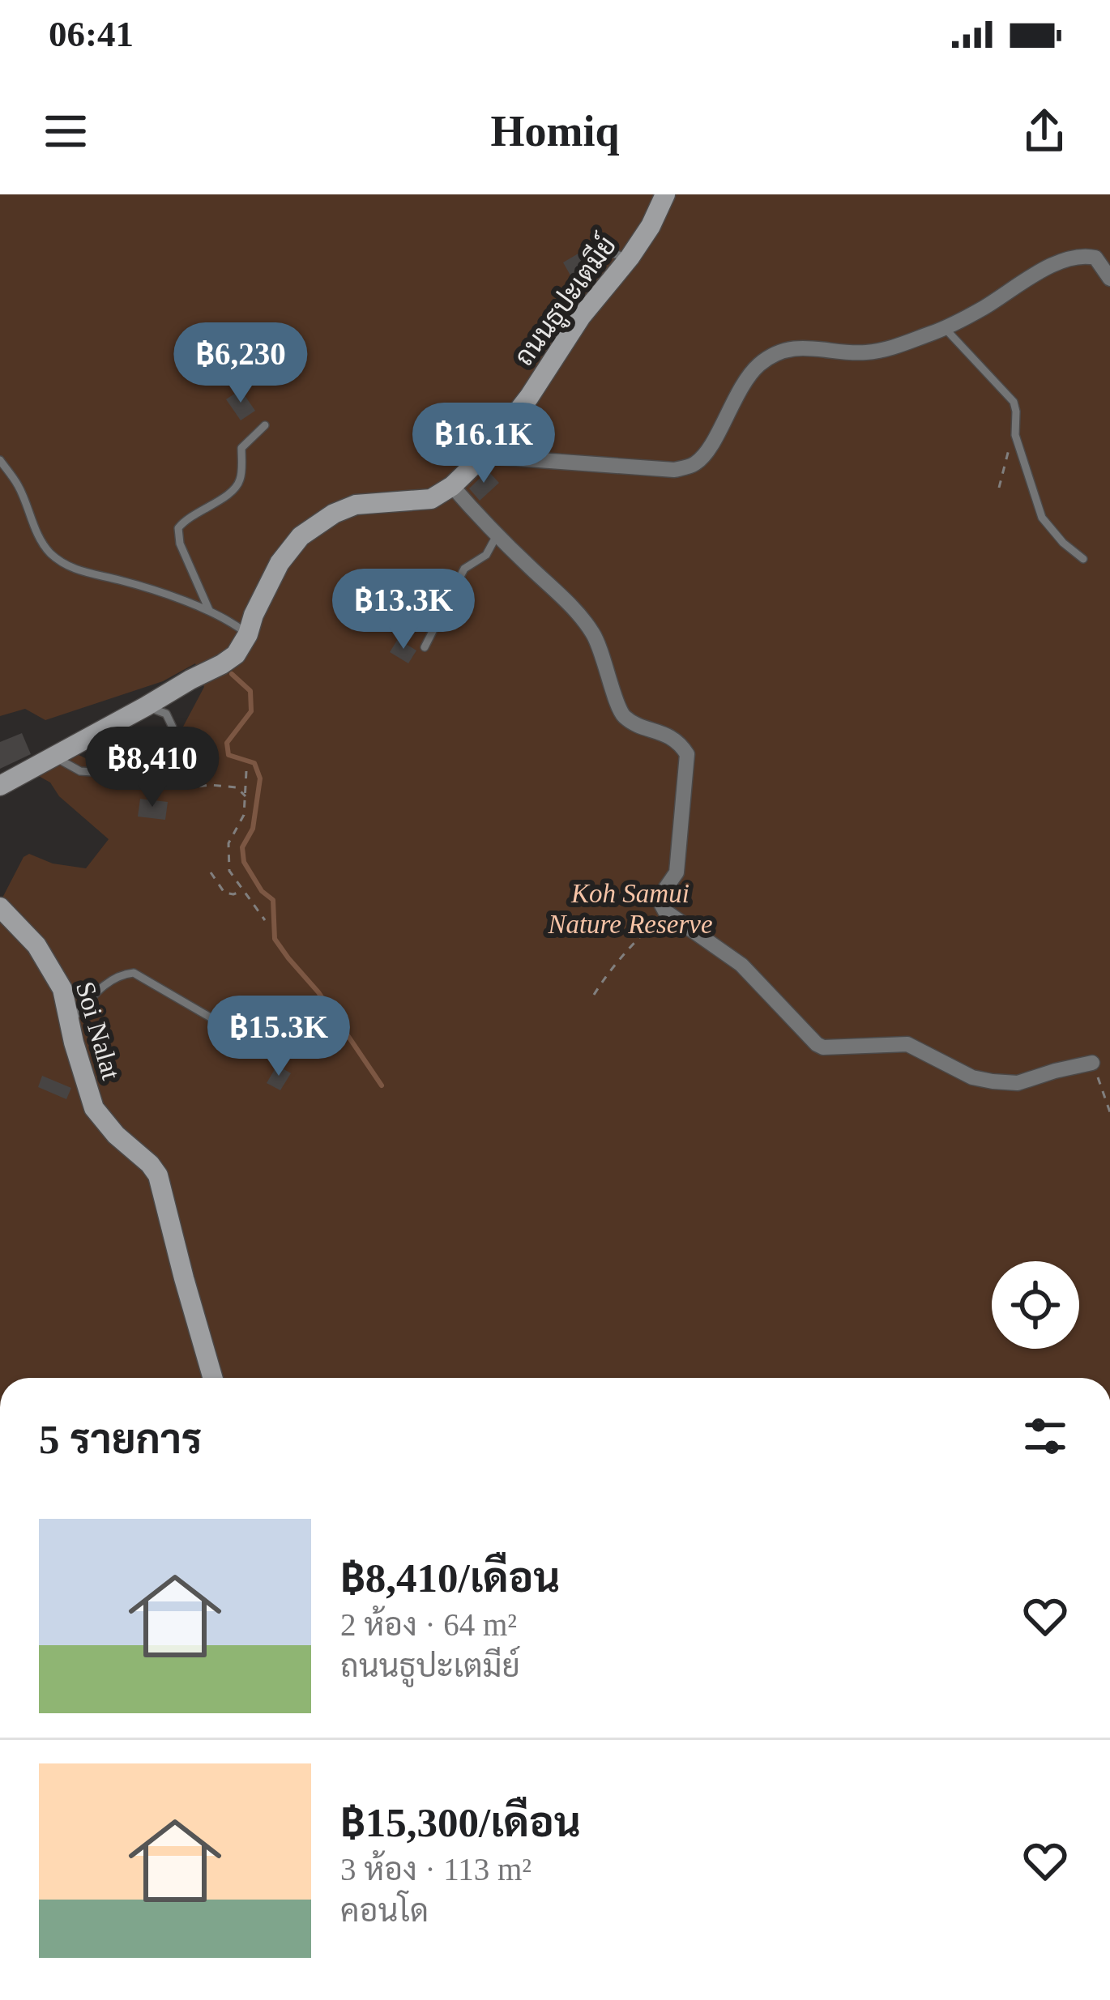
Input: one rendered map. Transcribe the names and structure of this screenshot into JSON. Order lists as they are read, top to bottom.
{
  "streets": {
    "street": ["ถนนธูปะเตมีย์", "Soi Nalat"]
  },
  "parks": ["Koh Samui Nature Reserve"],
  "page": {
    "status": "06:41",
    "header": "Homiq",
    "price": [
      "฿6,230",
      "฿16.1K",
      "฿13.3K",
      "฿8,410",
      "฿15.3K"
    ],
    "heading": "5 รายการ",
    "list": [
      {
        "name": "฿8,410/เดือน",
        "note": "2 ห้อง · 64 m² · ถนนธูปะเตมีย์"
      },
      {
        "name": "฿15,300/เดือน",
        "note": "3 ห้อง · 113 m² · คอนโด"
      }
    ]
  }
}
